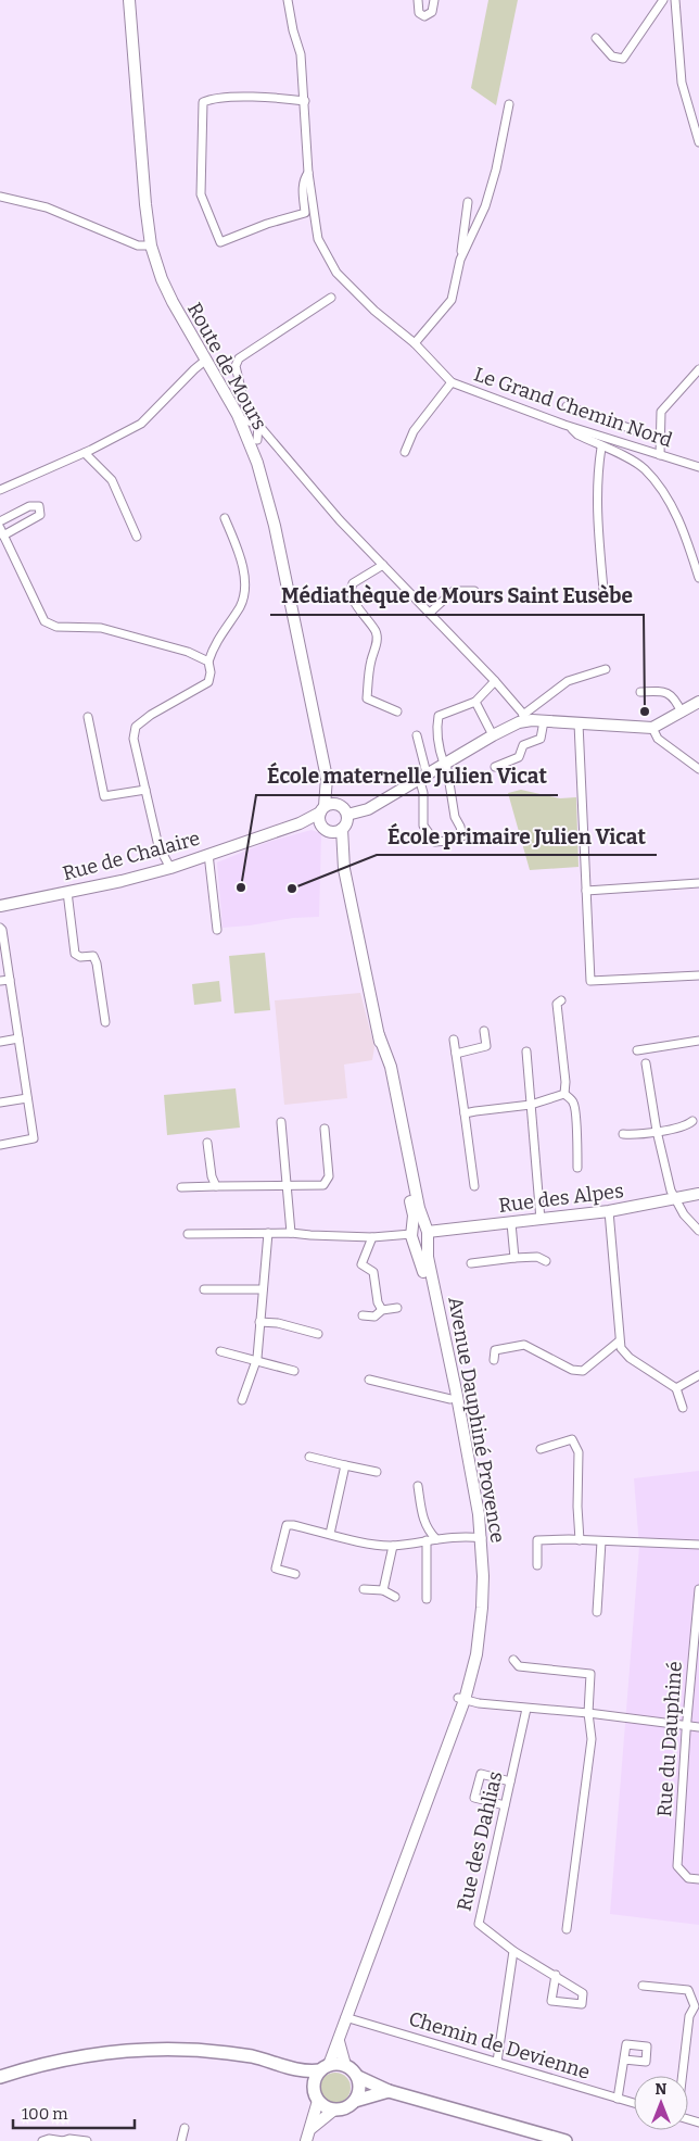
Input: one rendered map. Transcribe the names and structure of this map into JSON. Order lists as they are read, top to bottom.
{
  "streets": {
    "main road": [
      "Route de Mours",
      "Rue de Chalaire",
      "Rue des Alpes",
      "Avenue Dauphiné Provence"
    ],
    "street": [
      "Le Grand Chemin Nord",
      "Rue du Dauphiné",
      "Rue des Dahlias",
      "Chemin de Devienne"
    ]
  },
  "crossings": [
    ["Route de Mours", "Rue de Chalaire"],
    ["Route de Mours", "Avenue Dauphiné Provence"],
    ["Rue de Chalaire", "Avenue Dauphiné Provence"],
    ["Rue des Alpes", "Avenue Dauphiné Provence"],
    ["Avenue Dauphiné Provence", "Chemin de Devienne"]
  ],
  "places": ["Médiathèque de Mours Saint Eusèbe", "École maternelle Julien Vicat", "École primaire Julien Vicat"],
  "scale_bar": "100 m",
  "north": "top"
}
